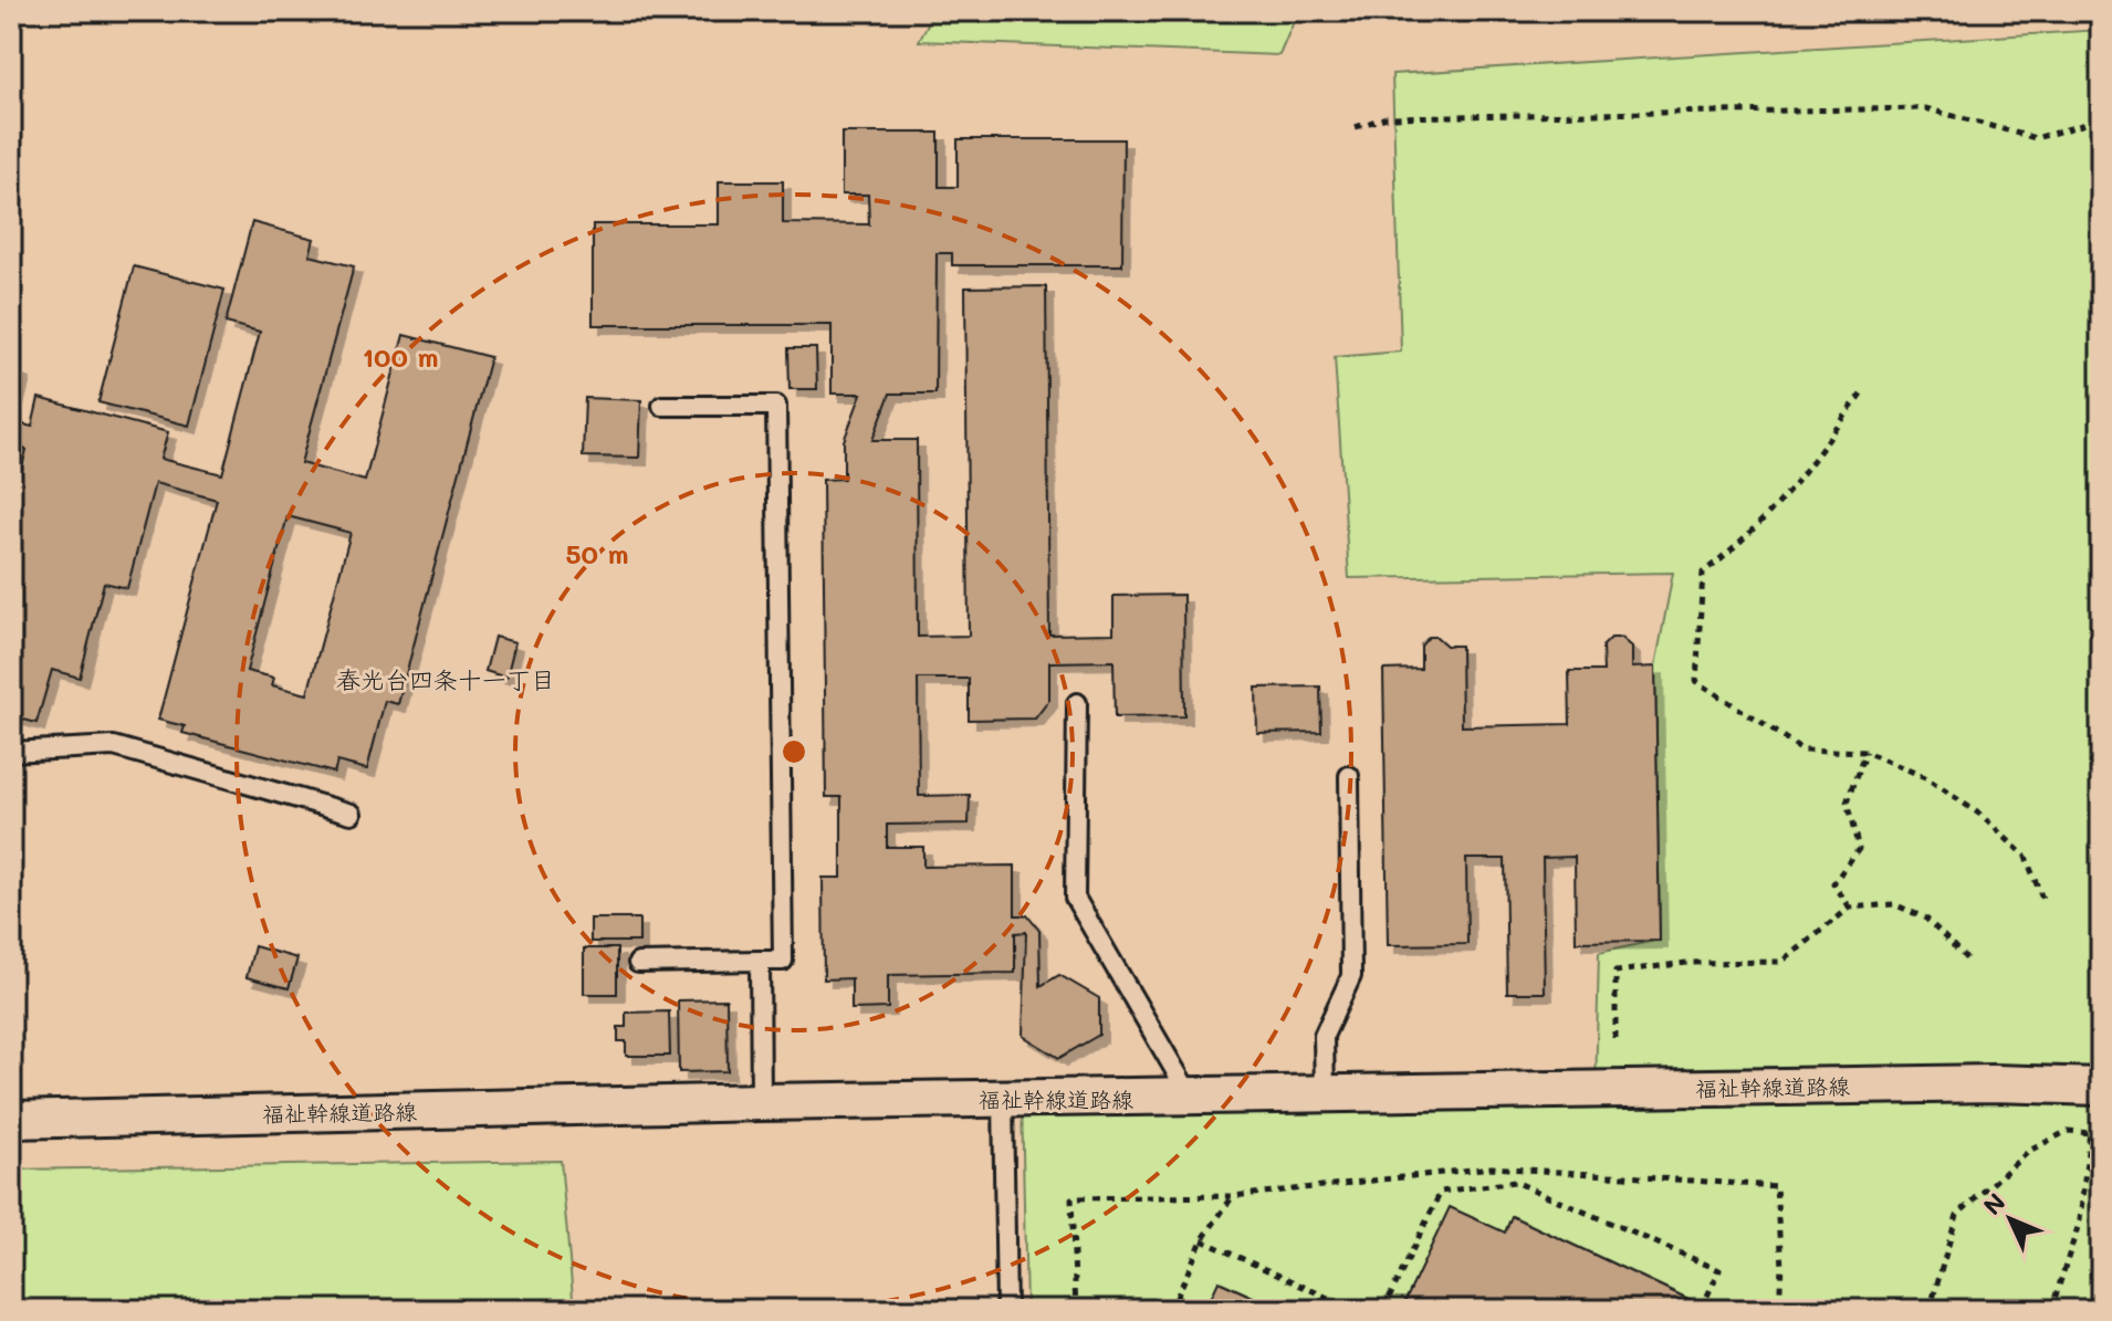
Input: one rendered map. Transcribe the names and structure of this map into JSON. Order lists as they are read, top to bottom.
{
  "streets": {
    "street": ["福祉幹線道路線"]
  },
  "districts": ["春光台四条十一丁目"],
  "north": "top left",
  "rings": ["100 m", "50 m"]
}
